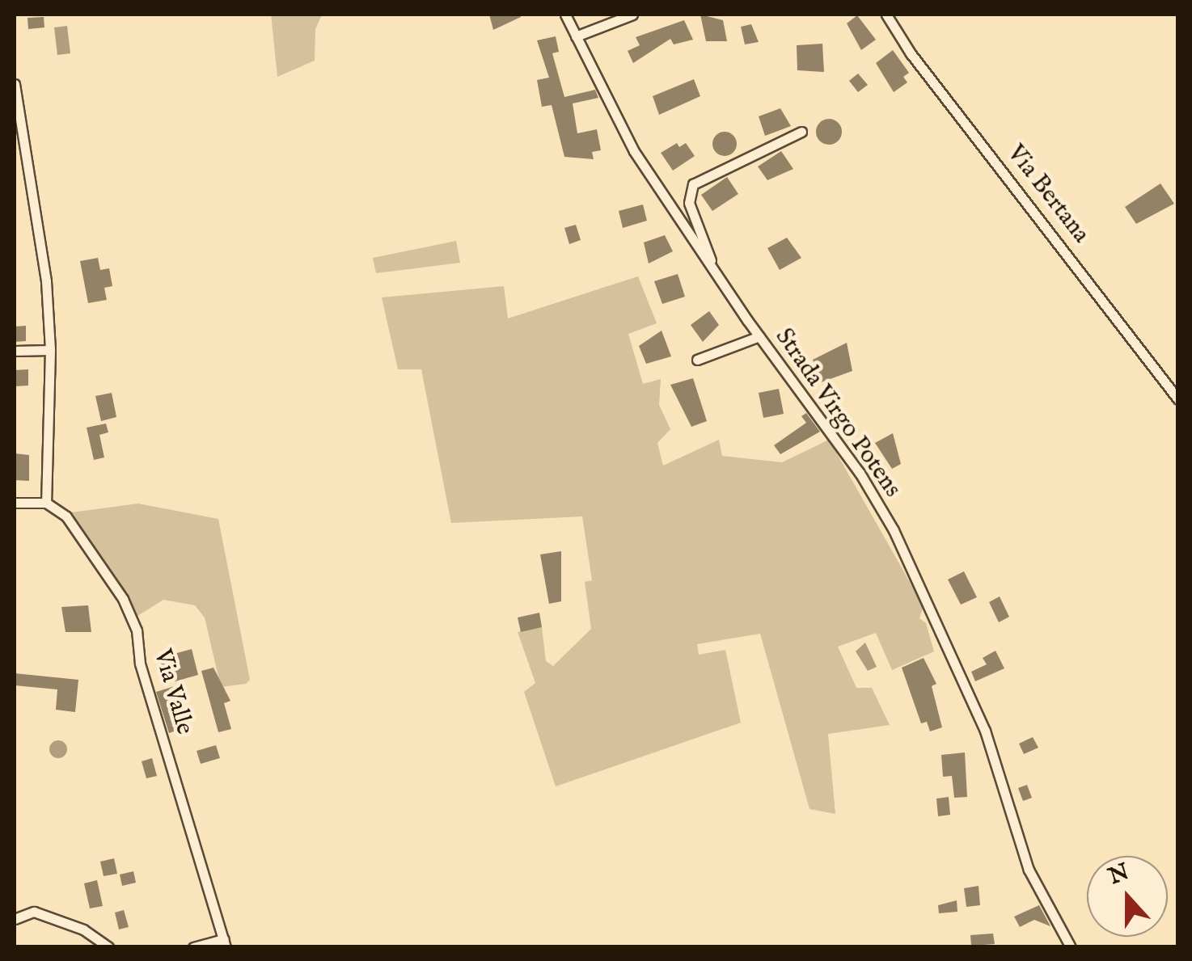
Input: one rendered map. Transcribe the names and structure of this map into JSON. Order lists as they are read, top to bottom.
{
  "streets": {
    "street": ["Via Bertana", "Strada Virgo Potens", "Via Valle"]
  },
  "north": "top"
}
